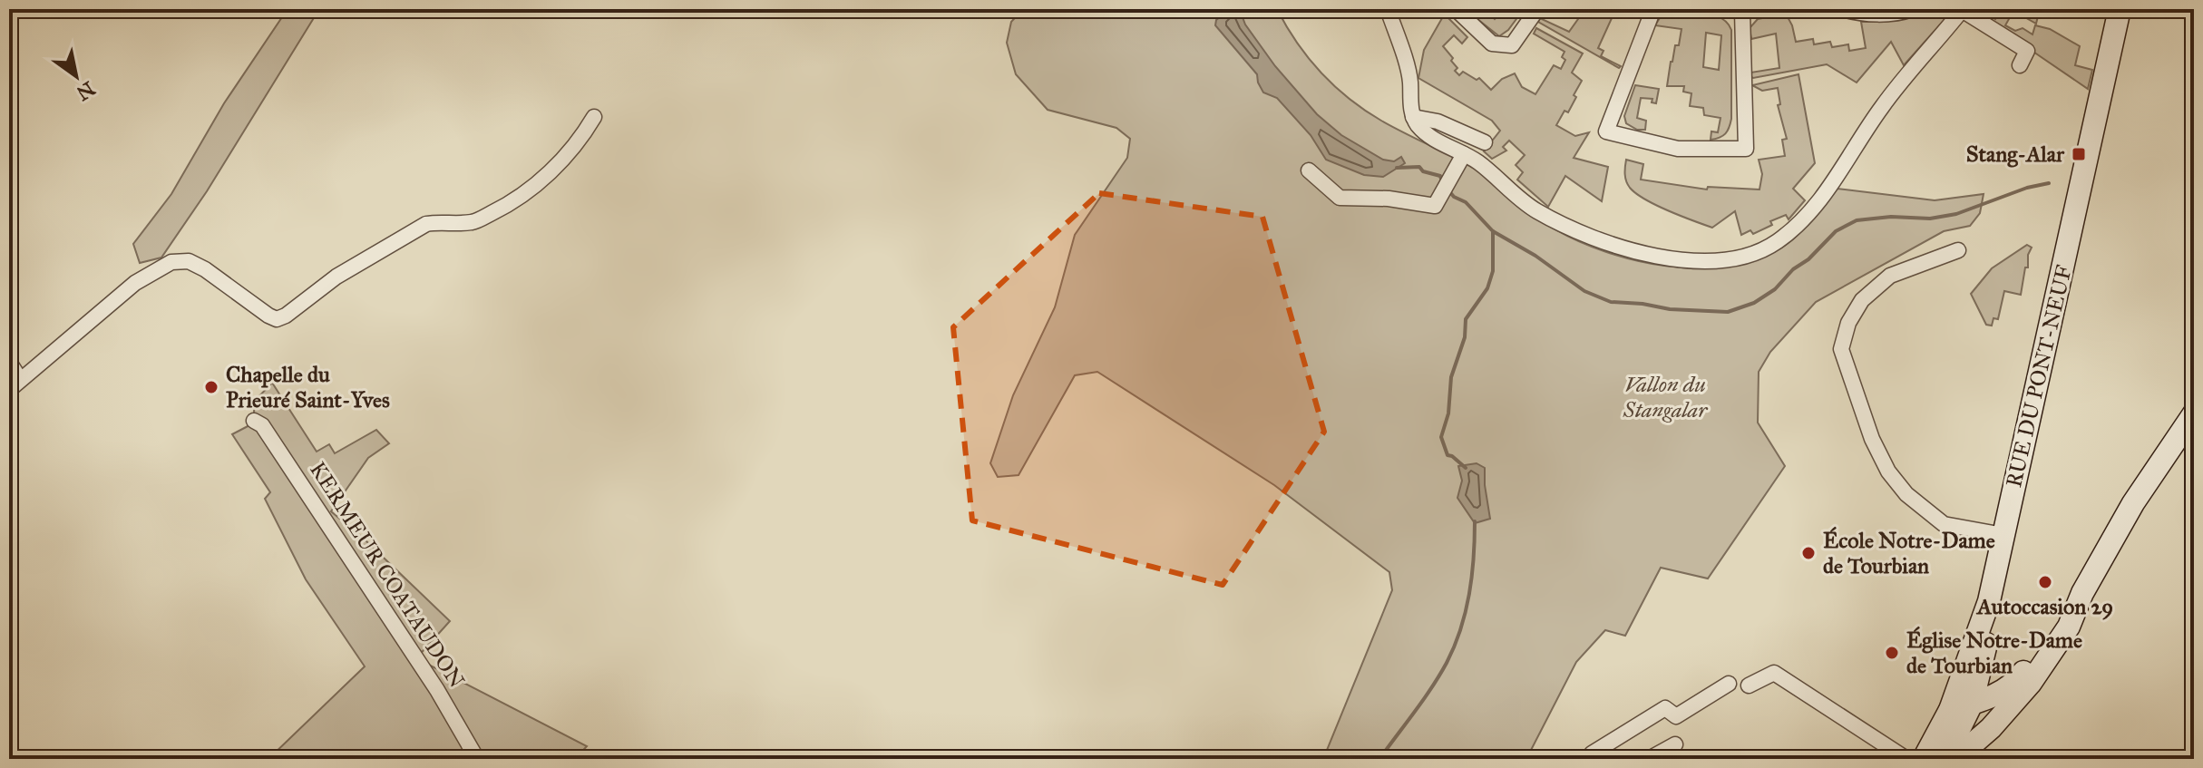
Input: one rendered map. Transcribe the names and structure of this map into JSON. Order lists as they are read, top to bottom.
{
  "streets": {
    "main road": ["RUE DU PONT-NEUF"],
    "street": ["KERMEUR COATAUDON"]
  },
  "parks": ["Vallon du Stangalar"],
  "places": {
    "transit": ["Stang-Alar"],
    "other": [
      "Chapelle du Prieuré Saint-Yves",
      "École Notre-Dame de Tourbian",
      "Autoccasion 29",
      "Église Notre-Dame de Tourbian"
    ]
  },
  "north": "bottom right"
}
